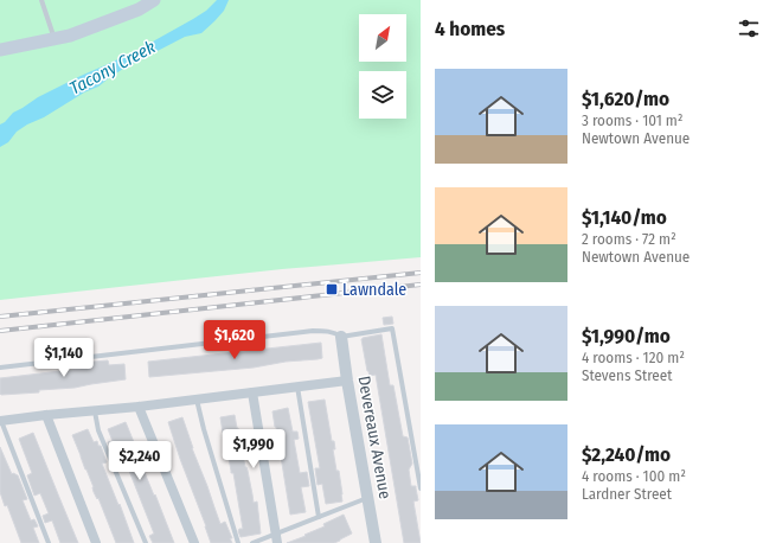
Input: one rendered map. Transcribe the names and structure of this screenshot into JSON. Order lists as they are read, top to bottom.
{
  "streets": {
    "street": ["Devereaux Avenue"]
  },
  "water": ["Tacony Creek"],
  "places": {
    "transit": ["Lawndale"]
  },
  "north": "top right",
  "page": {
    "heading": "4 homes",
    "list": [
      {
        "name": "$1,620/mo",
        "note": "3 rooms · 101 m² · Newtown Avenue"
      },
      {
        "name": "$1,140/mo",
        "note": "2 rooms · 72 m² · Newtown Avenue"
      },
      {
        "name": "$1,990/mo",
        "note": "4 rooms · 120 m² · Stevens Street"
      },
      {
        "name": "$2,240/mo",
        "note": "4 rooms · 100 m² · Lardner Street"
      }
    ],
    "price": [
      "$1,620",
      "$1,140",
      "$1,990",
      "$2,240"
    ]
  }
}
